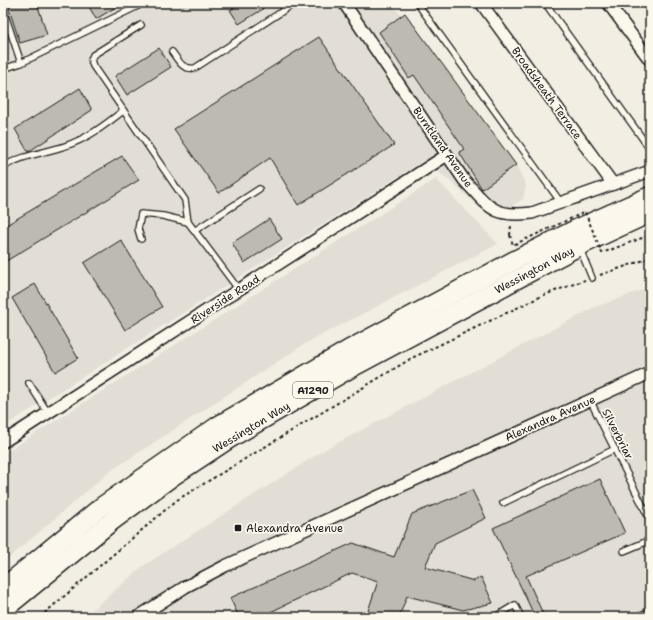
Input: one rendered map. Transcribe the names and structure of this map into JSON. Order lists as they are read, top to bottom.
{
  "streets": {
    "main road": ["Wessington Way", "A1290"],
    "street": [
      "Broadsheath Terrace",
      "Burntland Avenue",
      "Riverside Road",
      "Alexandra Avenue"
    ],
    "lane": ["Silverbriar"]
  },
  "crossings": [
    ["Broadsheath Terrace", "Burntland Avenue"],
    ["Burntland Avenue", "Riverside Road"],
    ["Alexandra Avenue", "Silverbriar"]
  ],
  "places": {
    "transit": ["Alexandra Avenue"]
  }
}
